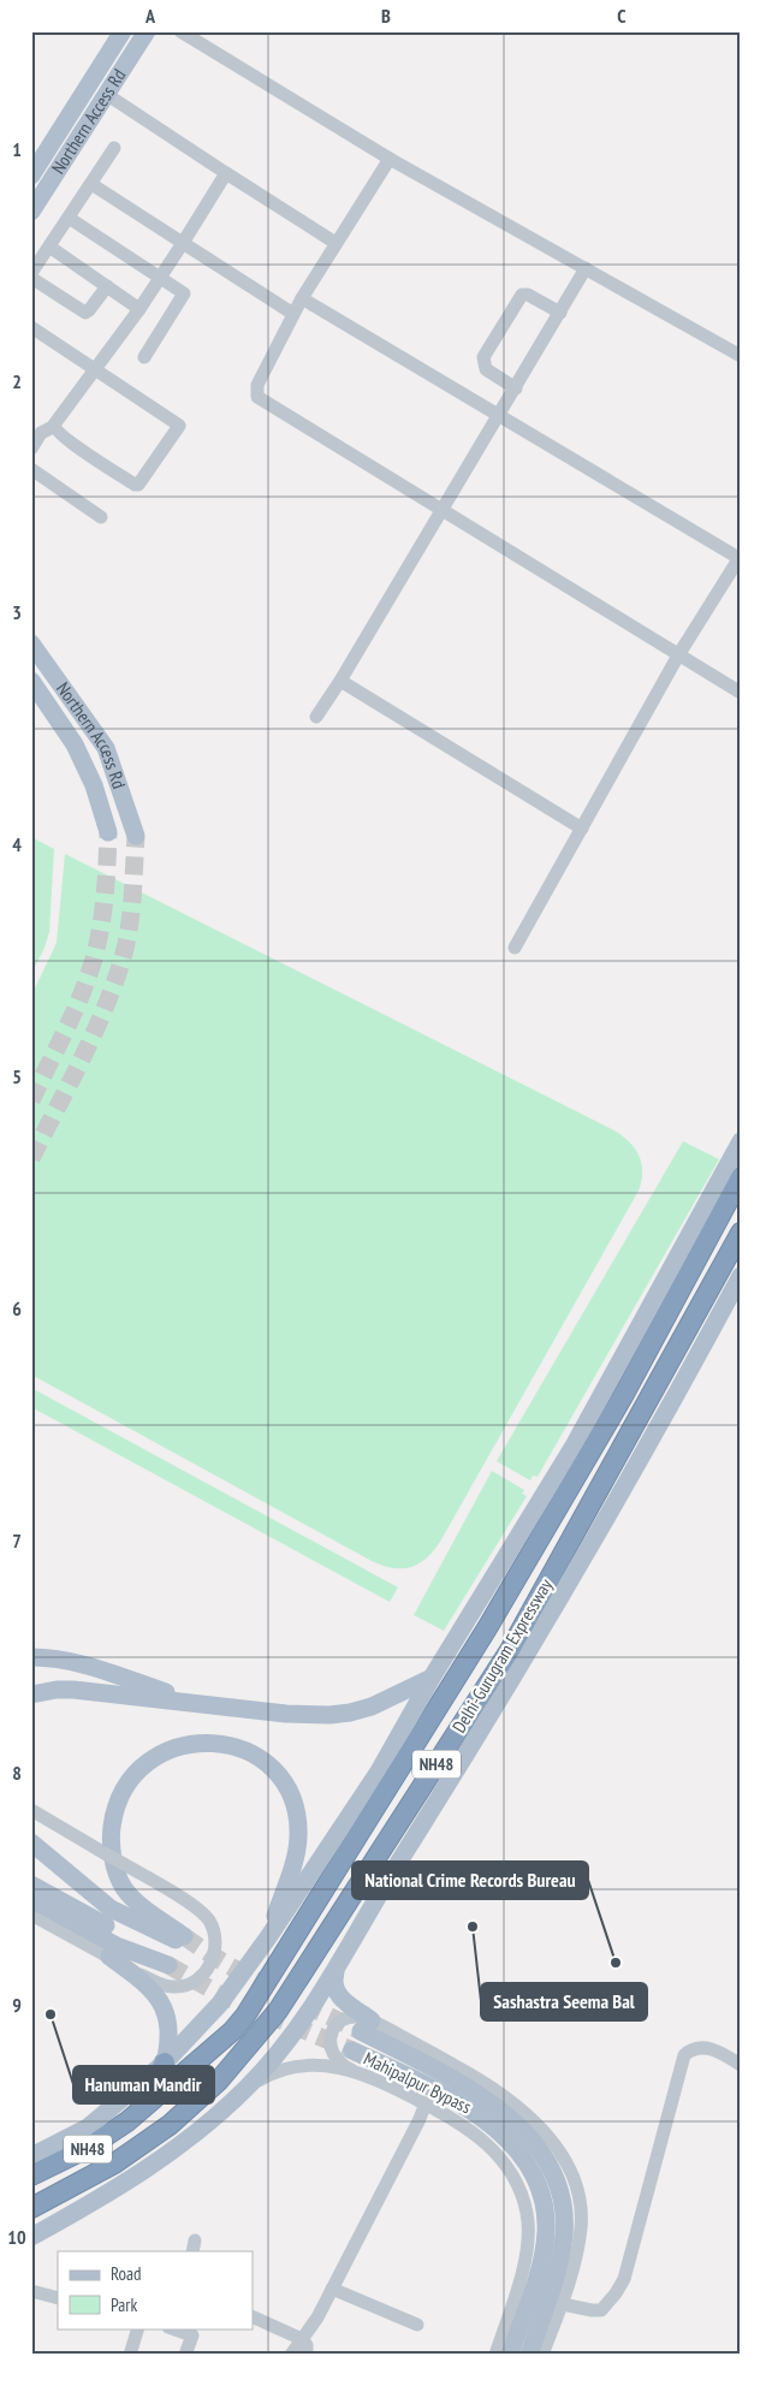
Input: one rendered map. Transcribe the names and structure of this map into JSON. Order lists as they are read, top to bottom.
{
  "streets": {
    "highway": ["Delhi-Gurugram Expressway", "NH48"],
    "main road": ["Northern Access Rd"],
    "street": ["Mahipalpur Bypass"]
  },
  "crossings": [
    ["Delhi-Gurugram Expressway", "NH48"]
  ],
  "places": ["Sashastra Seema Bal", "National Crime Records Bureau", "Hanuman Mandir"],
  "legend": ["Road", "Park"],
  "grid": {
    "columns": ["A", "B", "C"],
    "rows": [
      "1",
      "2",
      "3",
      "4",
      "5",
      "6",
      "7",
      "8",
      "9",
      "10"
    ]
  }
}
